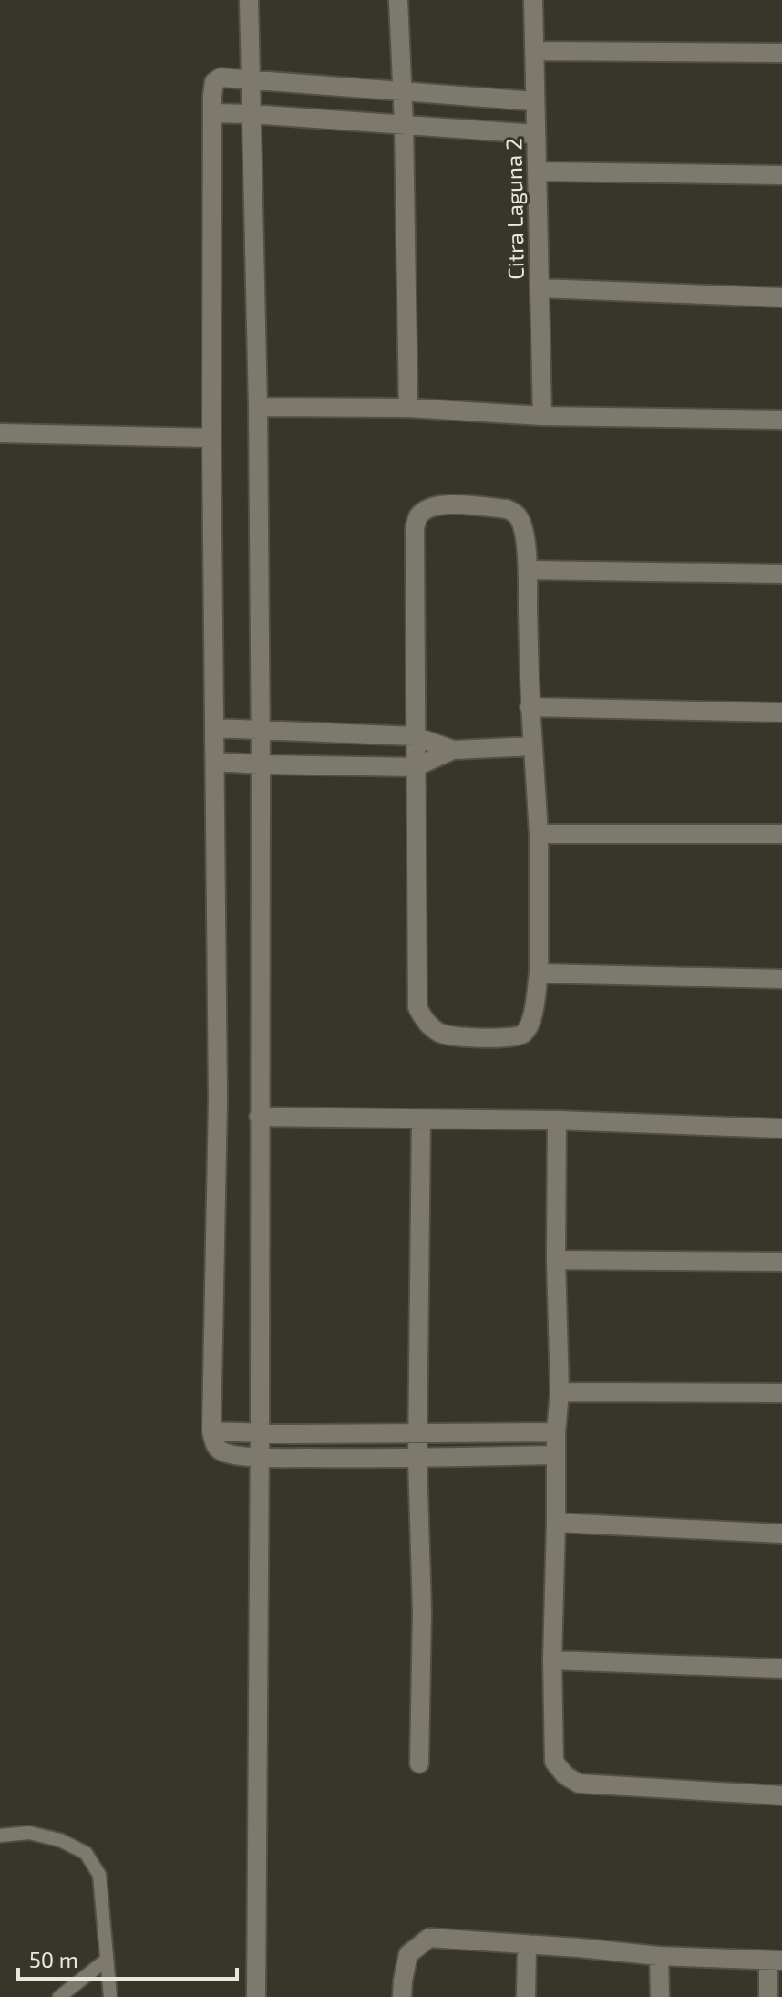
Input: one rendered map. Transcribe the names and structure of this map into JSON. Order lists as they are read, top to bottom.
{
  "streets": {
    "street": ["Citra Laguna 2"]
  },
  "scale_bar": "50 m"
}
